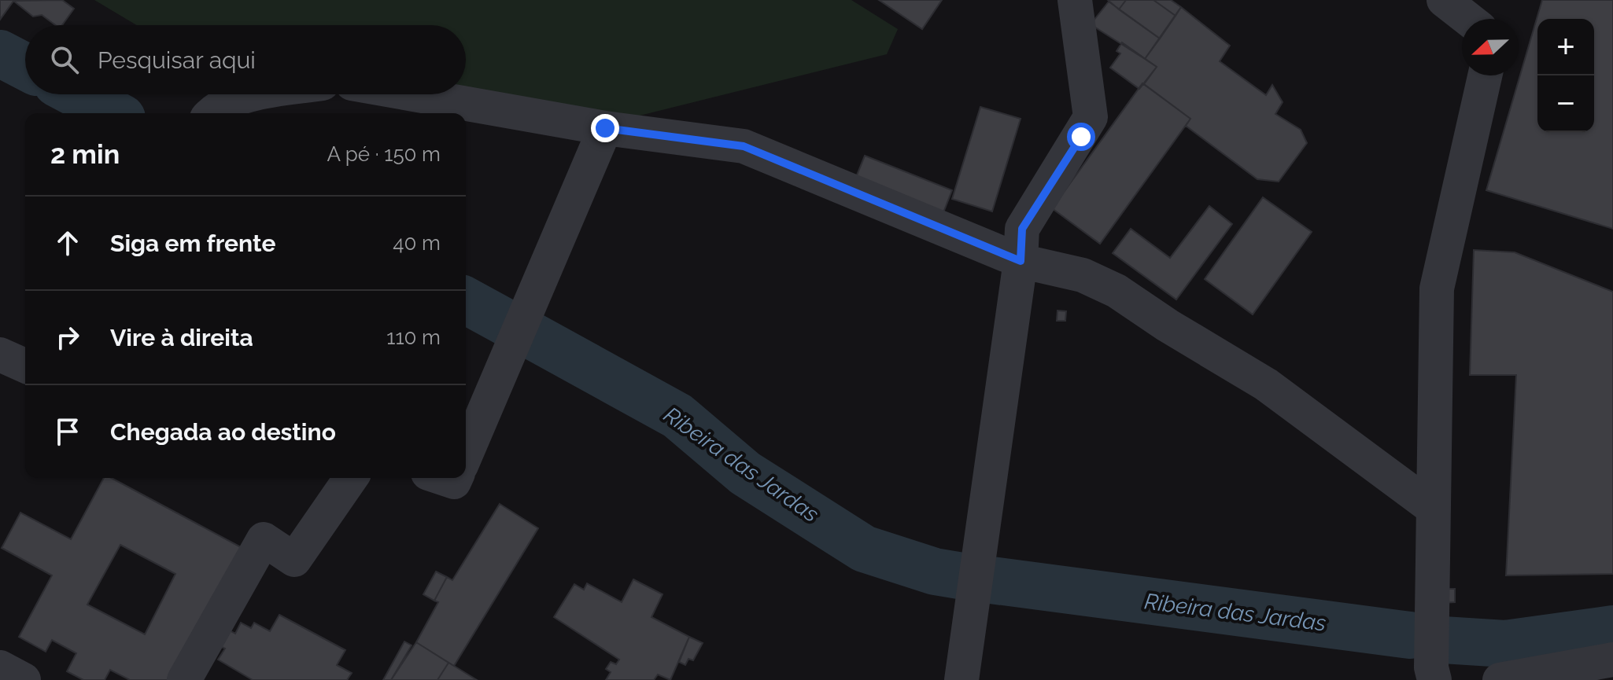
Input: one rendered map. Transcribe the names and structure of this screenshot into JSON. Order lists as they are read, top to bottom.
{
  "water": ["Ribeira das Jardas"],
  "north": "left",
  "page": {
    "map_buttons": ["+", "−"],
    "search": "Pesquisar aqui",
    "heading": ["2 min", "A pé · 150 m"],
    "list": [
      ["Siga em frente", "40 m"],
      ["Vire à direita", "110 m"],
      "Chegada ao destino"
    ]
  }
}
